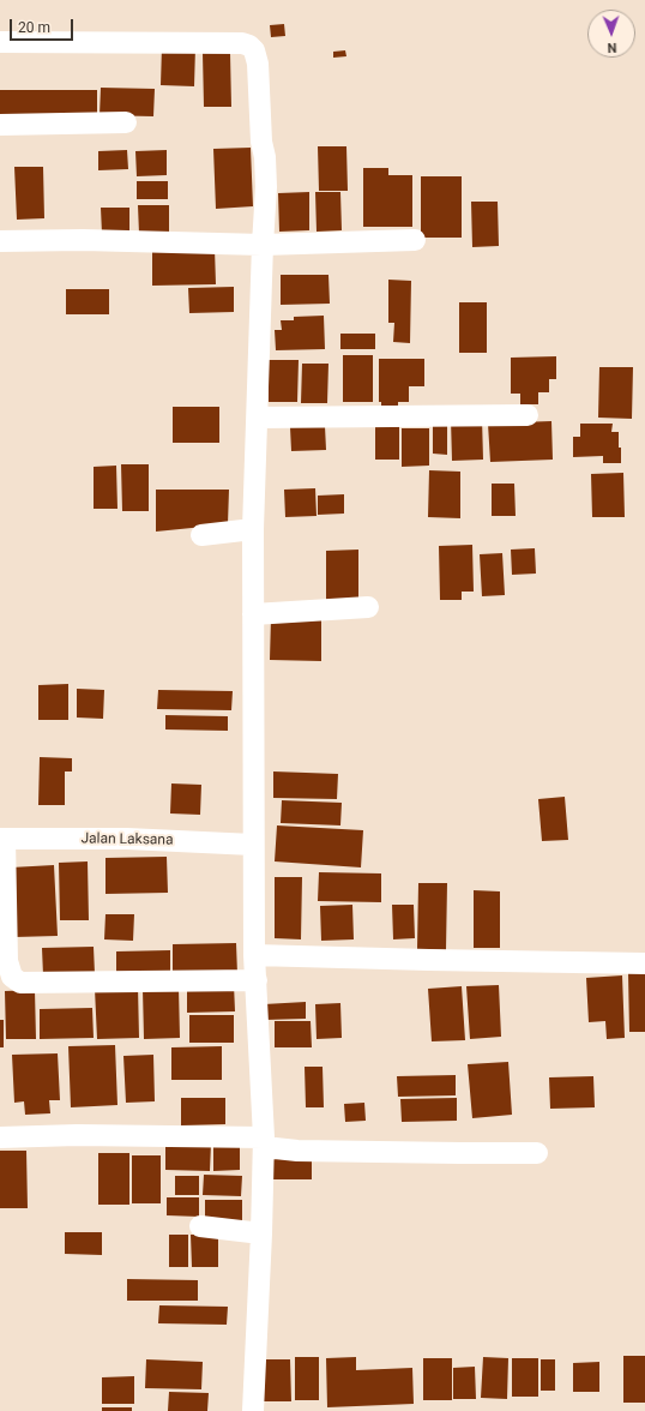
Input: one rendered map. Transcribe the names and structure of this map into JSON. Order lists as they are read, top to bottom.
{
  "streets": {
    "street": ["Jalan Laksana"]
  },
  "scale_bar": "20 m",
  "north": "bottom"
}
